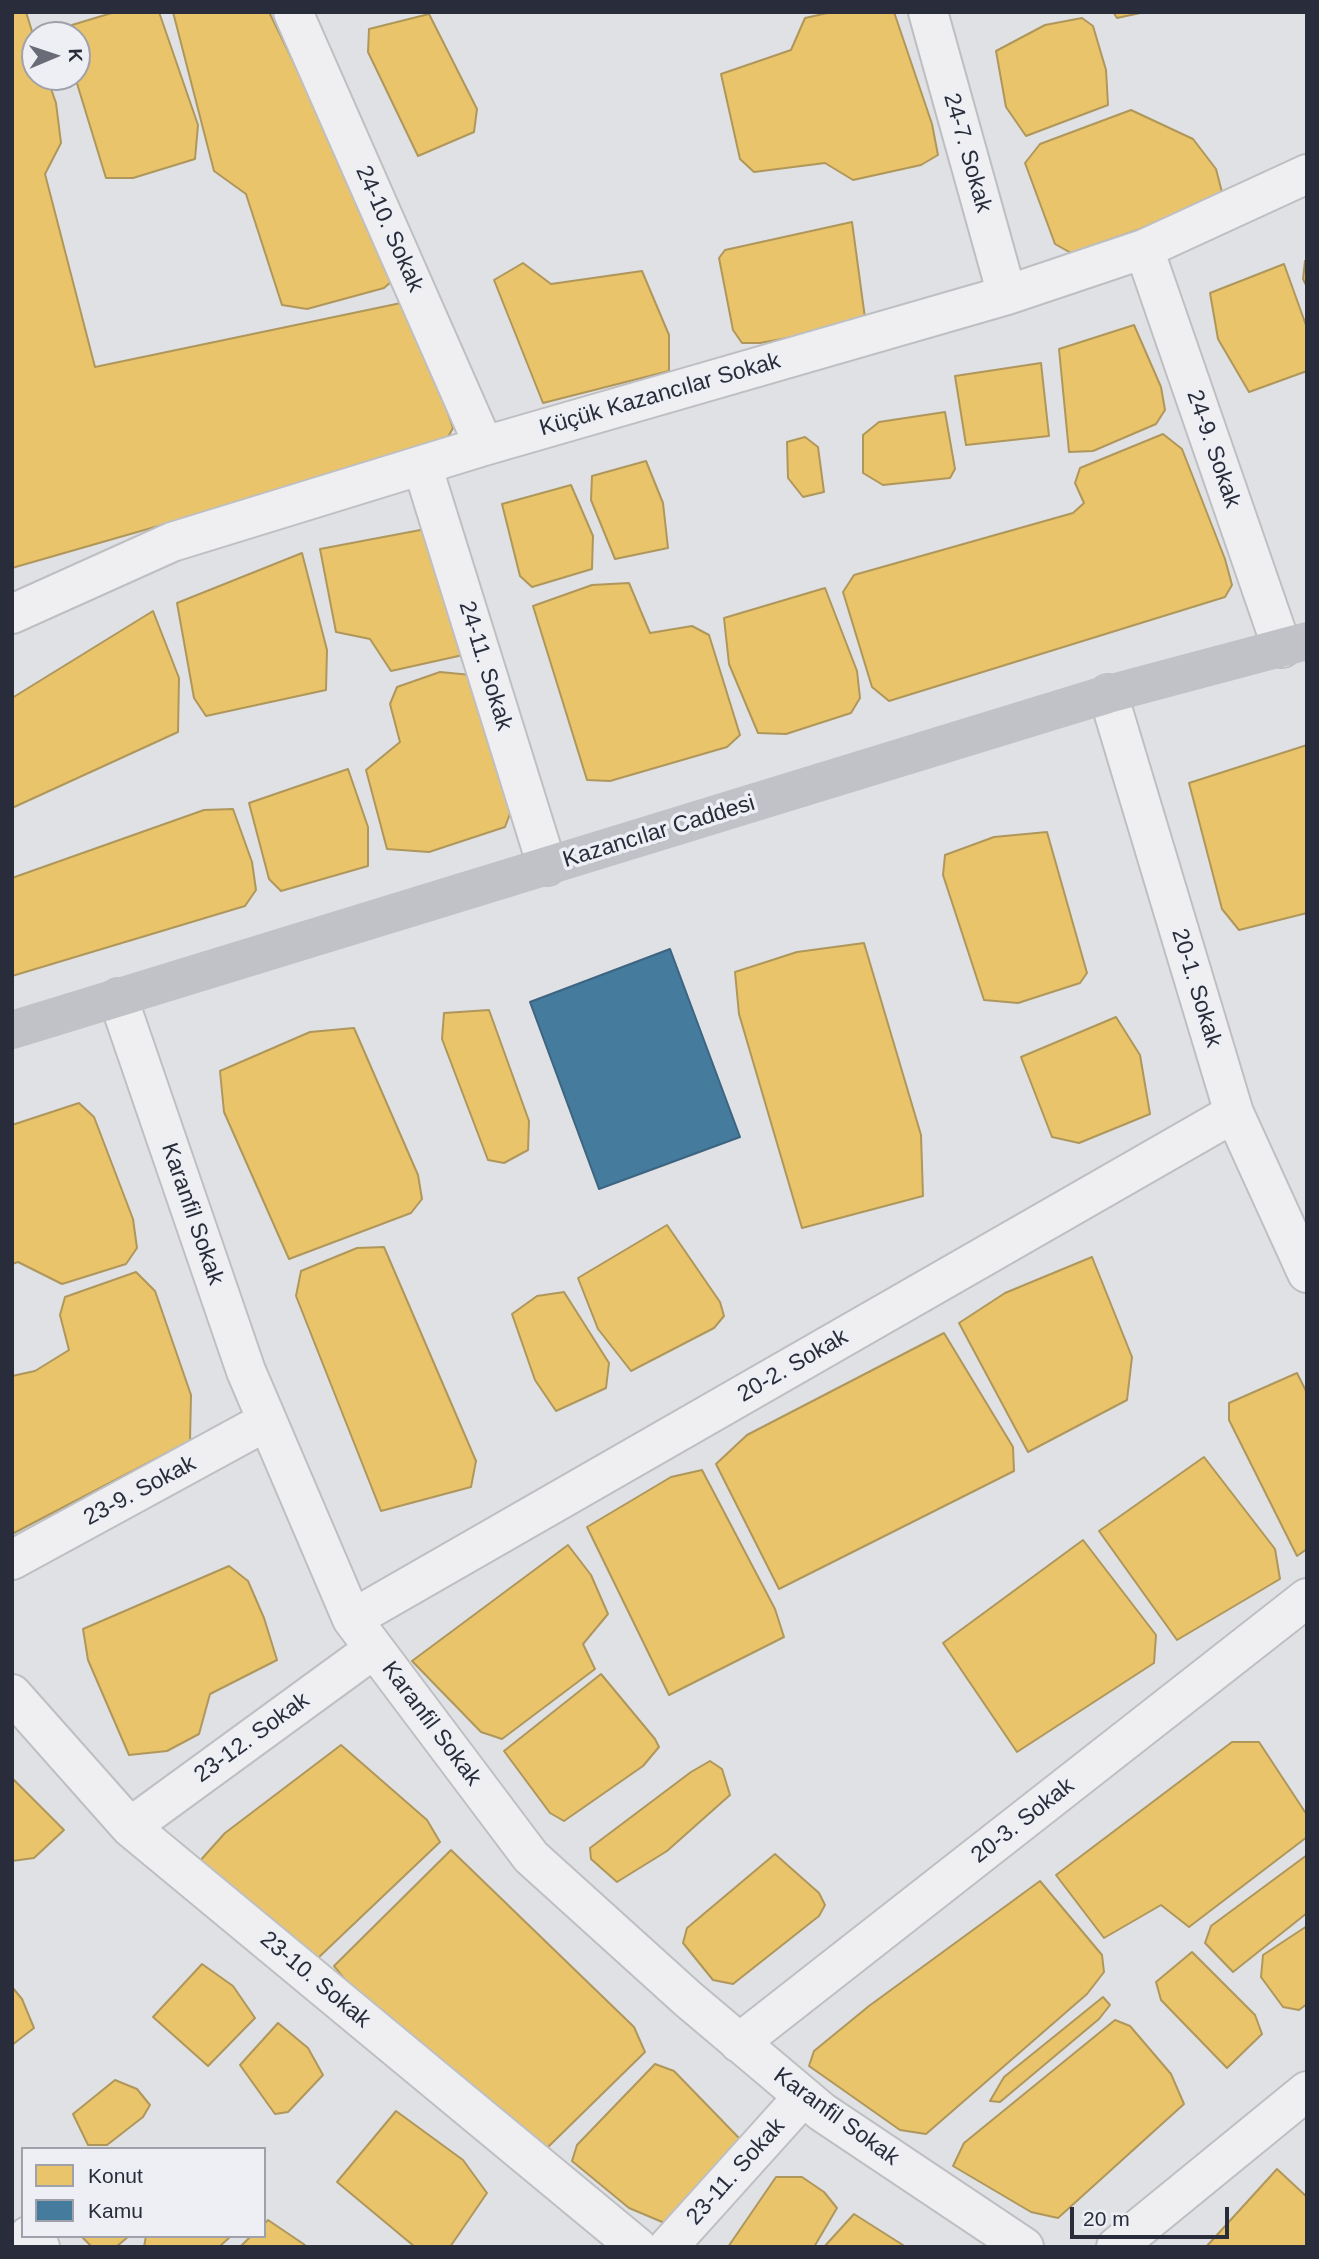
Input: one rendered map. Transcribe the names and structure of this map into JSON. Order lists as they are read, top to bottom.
{
  "streets": {
    "main road": ["Kazancılar Caddesi"],
    "street": [
      "24-7. Sokak",
      "24-10. Sokak",
      "Küçük Kazancılar Sokak",
      "24-9. Sokak",
      "24-11. Sokak",
      "20-1. Sokak",
      "Karanfil Sokak",
      "20-2. Sokak",
      "23-9. Sokak",
      "23-12. Sokak",
      "20-3. Sokak",
      "23-10. Sokak",
      "23-11. Sokak"
    ]
  },
  "crossings": [
    ["24-7. Sokak", "Küçük Kazancılar Sokak"],
    ["24-10. Sokak", "Küçük Kazancılar Sokak"],
    ["Küçük Kazancılar Sokak", "24-9. Sokak"],
    ["Küçük Kazancılar Sokak", "24-11. Sokak"],
    ["24-9. Sokak", "Kazancılar Caddesi"],
    ["24-11. Sokak", "Kazancılar Caddesi"],
    ["Kazancılar Caddesi", "20-1. Sokak"],
    ["Kazancılar Caddesi", "Karanfil Sokak"],
    ["20-1. Sokak", "20-2. Sokak"],
    ["Karanfil Sokak", "20-2. Sokak"],
    ["Karanfil Sokak", "23-9. Sokak"],
    ["Karanfil Sokak", "23-12. Sokak"],
    ["Karanfil Sokak", "20-3. Sokak"],
    ["Karanfil Sokak", "23-11. Sokak"],
    ["20-2. Sokak", "23-12. Sokak"],
    ["23-12. Sokak", "23-10. Sokak"]
  ],
  "legend": ["Konut", "Kamu"],
  "scale_bar": "20 m",
  "north": "right"
}
